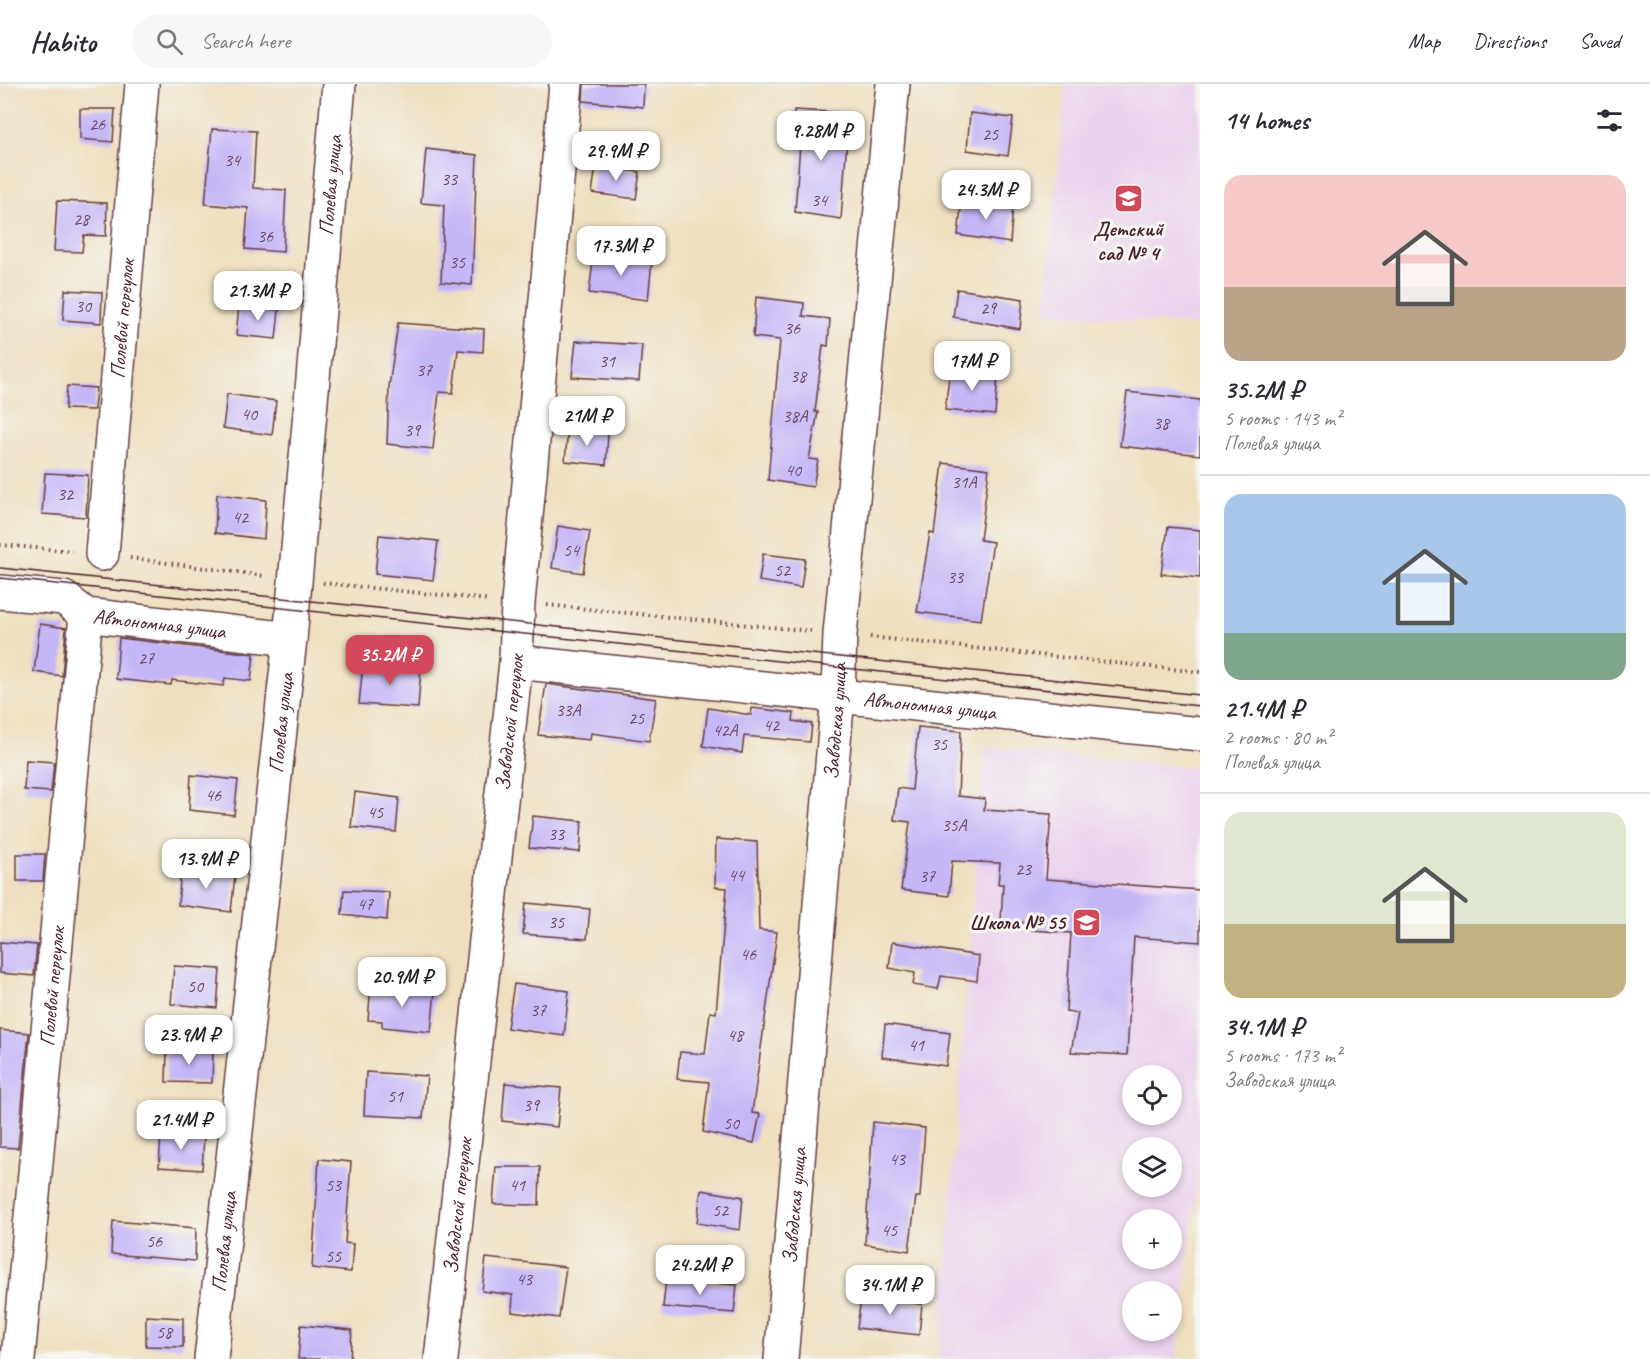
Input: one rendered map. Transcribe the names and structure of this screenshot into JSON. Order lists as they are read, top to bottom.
{
  "streets": {
    "street": [
      "Полевая улица",
      "Полевой переулок",
      "Автономная улица",
      "Заводская улица",
      "Заводской переулок"
    ]
  },
  "crossings": [
    ["Полевая улица", "Автономная улица"],
    ["Полевой переулок", "Автономная улица"],
    ["Автономная улица", "Заводская улица"],
    ["Автономная улица", "Заводской переулок"]
  ],
  "places": {
    "school or university": ["Детский сад № 4", "Школа № 55"]
  },
  "house_numbers": [
    "26",
    "25",
    "34",
    "33",
    "34",
    "28",
    "36",
    "35",
    "30",
    "29",
    "36",
    "31",
    "37",
    "38",
    "40",
    "38А",
    "38",
    "39",
    "40",
    "31А",
    "32",
    "42",
    "54",
    "52",
    "33",
    "27",
    "33А",
    "25",
    "42",
    "42А",
    "35",
    "46",
    "45",
    "35А",
    "33",
    "23",
    "44",
    "37",
    "47",
    "35",
    "46",
    "50",
    "37",
    "48",
    "41",
    "51",
    "39",
    "50",
    "43",
    "53",
    "41",
    "52",
    "45",
    "56",
    "55",
    "43",
    "58"
  ],
  "page": {
    "header": "Habito",
    "search": "Search here",
    "nav": ["Map", "Directions", "Saved"],
    "heading": "14 homes",
    "price": [
      "9.28M ₽",
      "29.9M ₽",
      "24.3M ₽",
      "17.3M ₽",
      "21.3M ₽",
      "17M ₽",
      "21M ₽",
      "35.2M ₽",
      "13.9M ₽",
      "20.9M ₽",
      "23.9M ₽",
      "21.4M ₽",
      "24.2M ₽",
      "34.1M ₽"
    ],
    "list": [
      {
        "name": "35.2M ₽",
        "note": "5 rooms · 143 m² · Полевая улица"
      },
      {
        "name": "21.4M ₽",
        "note": "2 rooms · 80 m² · Полевая улица"
      },
      {
        "name": "34.1M ₽",
        "note": "5 rooms · 173 m² · Заводская улица"
      }
    ],
    "map_buttons": ["+", "−"]
  }
}
